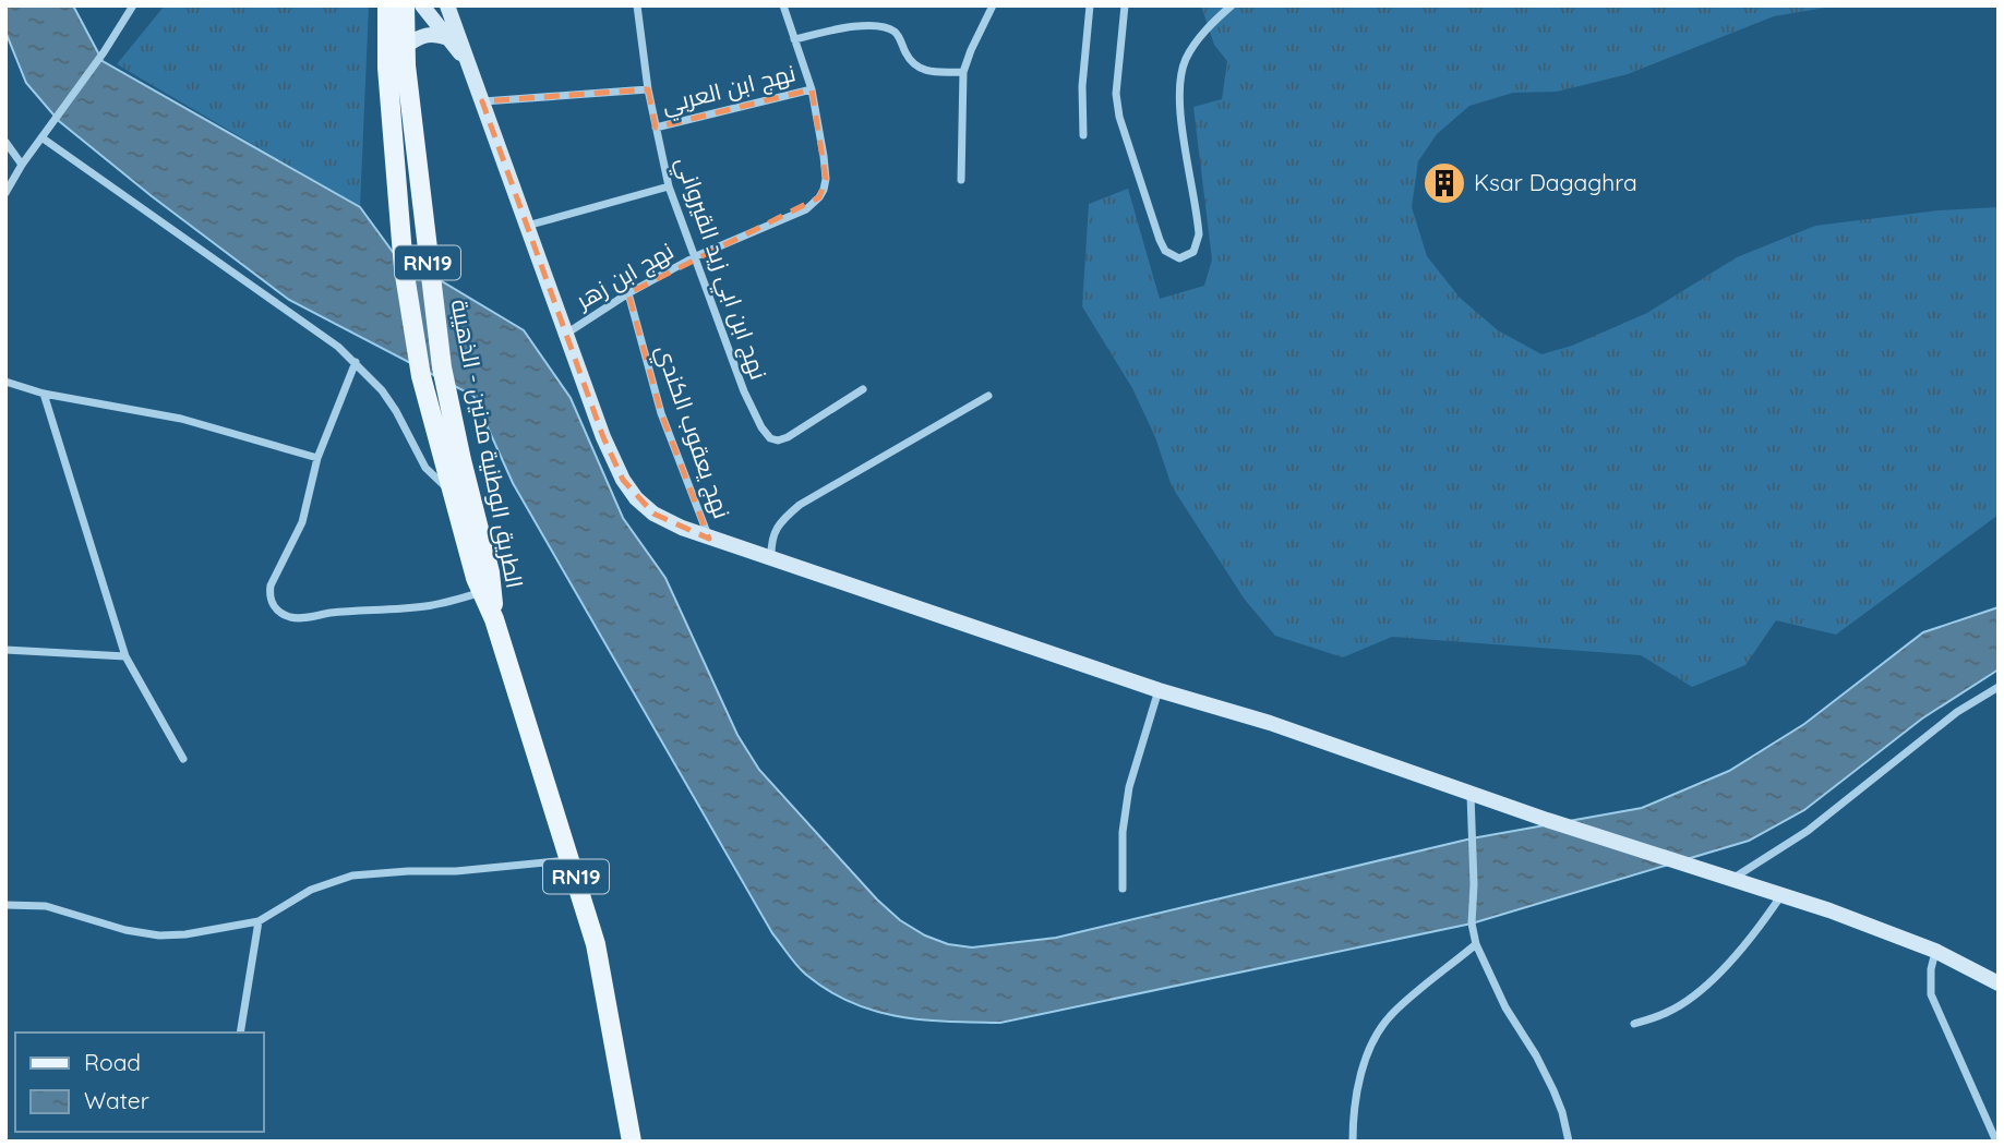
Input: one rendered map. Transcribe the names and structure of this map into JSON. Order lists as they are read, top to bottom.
{
  "streets": {
    "main road": ["RN19", "الطريق الوطنية مدنين - الذهيبة"],
    "street": [
      "نهج ابن العربي",
      "نهج ابن ابي زيد القيرواني",
      "نهج ابن زهر",
      "نهج يعقوب الكندي"
    ]
  },
  "crossings": [
    ["نهج ابن العربي", "نهج ابن ابي زيد القيرواني"],
    ["نهج ابن العربي", "نهج ابن زهر"],
    ["نهج ابن ابي زيد القيرواني", "نهج ابن زهر"],
    ["نهج ابن زهر", "نهج يعقوب الكندي"]
  ],
  "places": {
    "building": ["Ksar Dagaghra"]
  },
  "legend": ["Road", "Water"]
}
